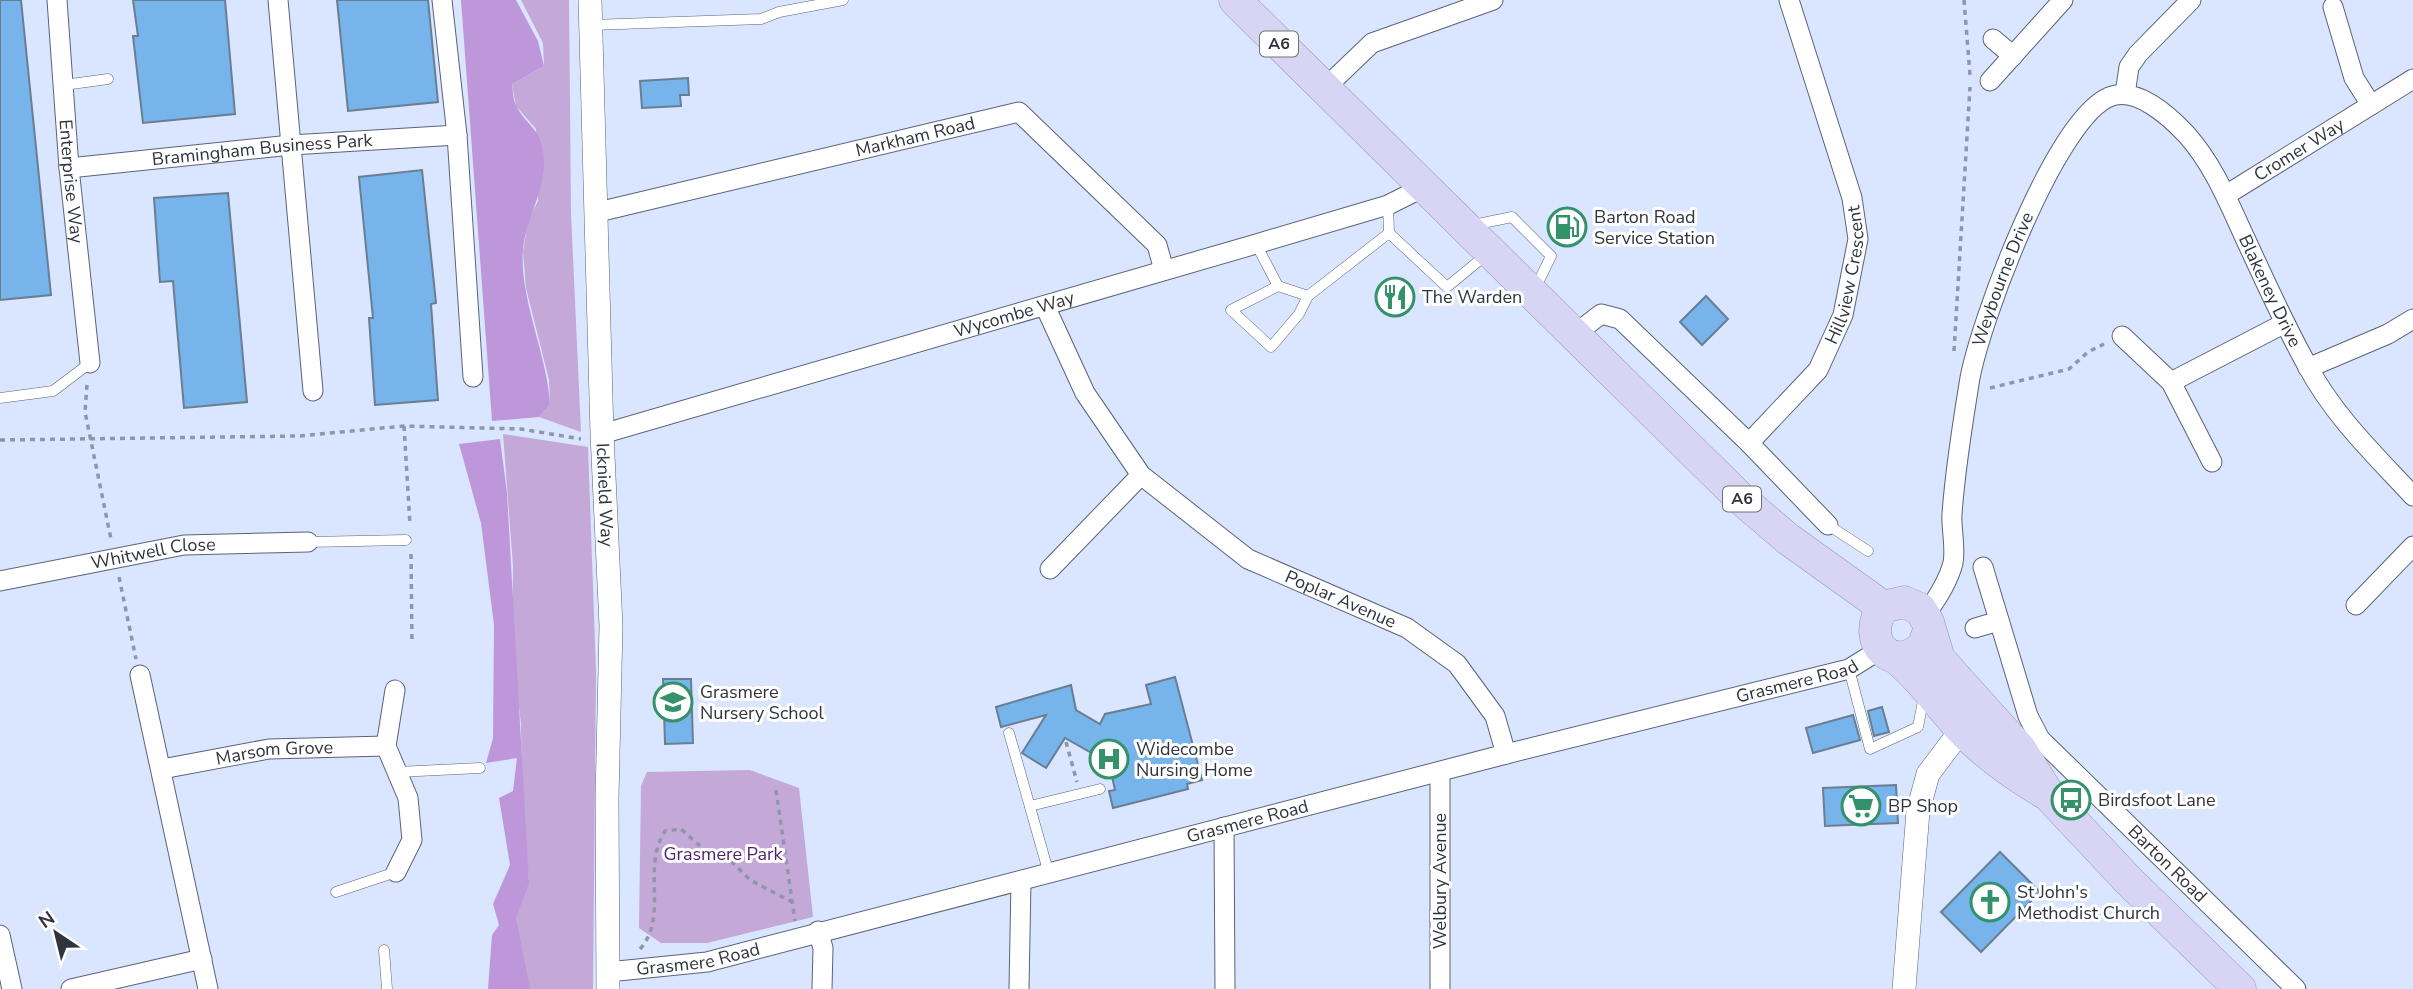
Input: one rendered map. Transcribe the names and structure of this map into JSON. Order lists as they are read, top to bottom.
{
  "streets": {
    "highway": ["A6", "Barton Road"],
    "street": [
      "Markham Road",
      "Bramingham Business Park",
      "Cromer Way",
      "Enterprise Way",
      "Hillview Crescent",
      "Weybourne Drive",
      "Blakeney Drive",
      "Wycombe Way",
      "Icknield Way",
      "Whitwell Close",
      "Poplar Avenue",
      "Grasmere Road",
      "Marsom Grove",
      "Welbury Avenue"
    ]
  },
  "crossings": [
    ["A6", "Weybourne Drive"],
    ["A6", "Wycombe Way"],
    ["A6", "Grasmere Road"],
    ["A6", "Barton Road"],
    ["Markham Road", "Wycombe Way"],
    ["Markham Road", "Icknield Way"],
    ["Bramingham Business Park", "Enterprise Way"],
    ["Cromer Way", "Blakeney Drive"],
    ["Weybourne Drive", "Blakeney Drive"],
    ["Weybourne Drive", "Grasmere Road"],
    ["Weybourne Drive", "Barton Road"],
    ["Wycombe Way", "Icknield Way"],
    ["Wycombe Way", "Poplar Avenue"],
    ["Icknield Way", "Grasmere Road"],
    ["Poplar Avenue", "Grasmere Road"],
    ["Grasmere Road", "Barton Road"],
    ["Grasmere Road", "Welbury Avenue"]
  ],
  "parks": ["Grasmere Park"],
  "places": {
    "fuel station": ["Barton Road Service Station"],
    "restaurant": ["The Warden"],
    "school or university": ["Grasmere Nursery School"],
    "hospital": ["Widecombe Nursing Home"],
    "bus stop": ["Birdsfoot Lane"],
    "supermarket": ["BP Shop"],
    "church": ["St John's Methodist Church"]
  },
  "north": "top left"
}
